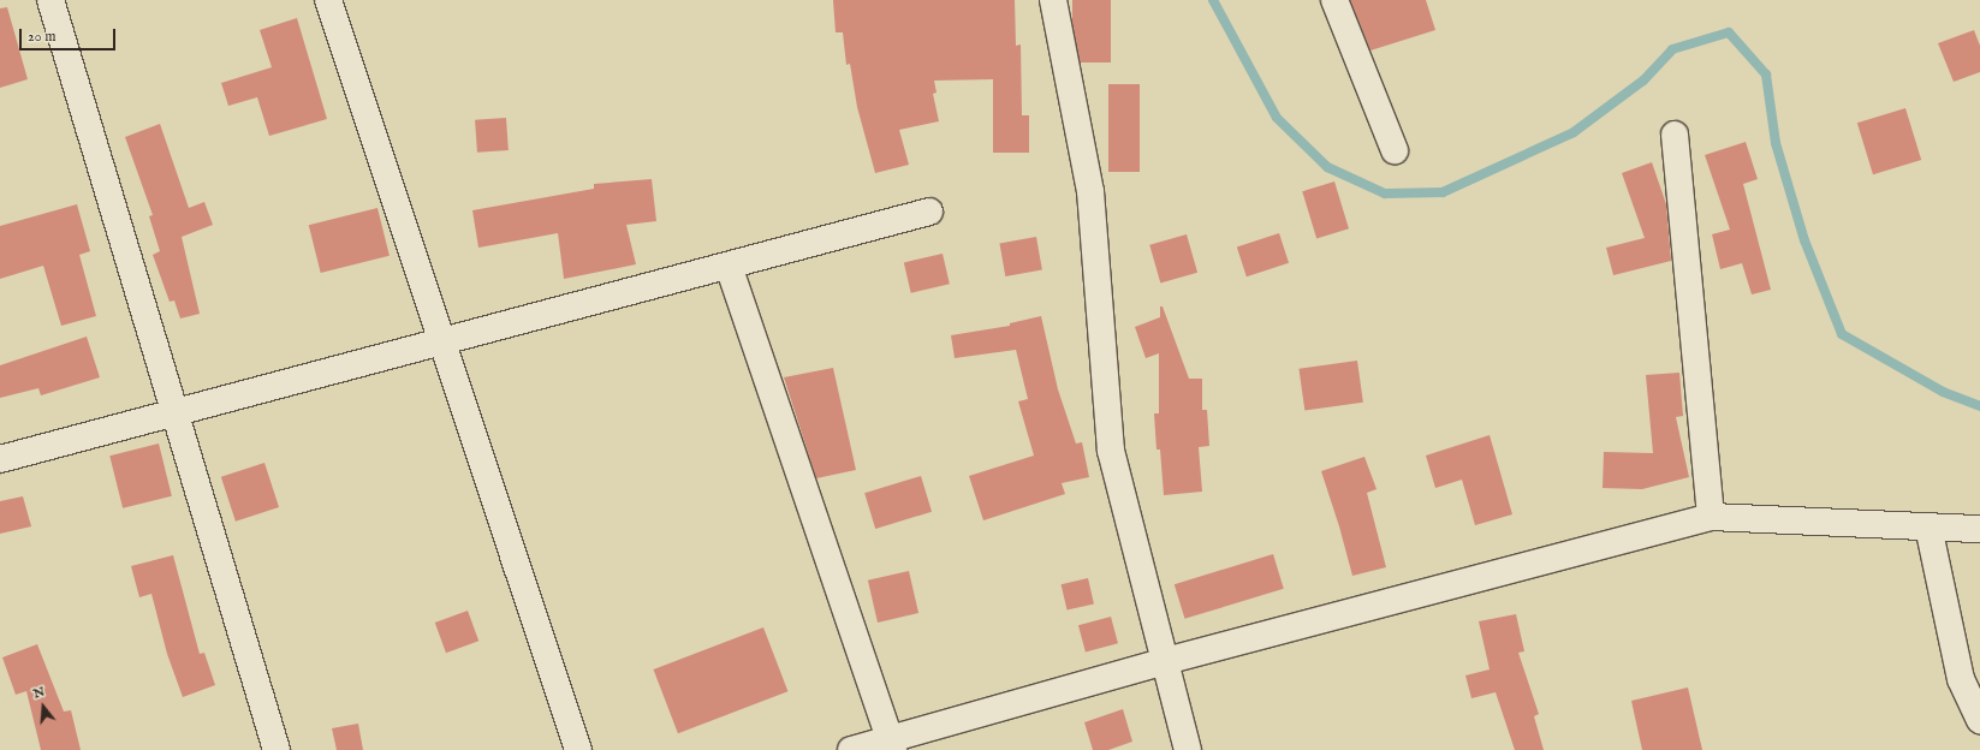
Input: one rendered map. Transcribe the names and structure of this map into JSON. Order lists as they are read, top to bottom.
{
  "scale_bar": "20 m",
  "north": "top"
}
